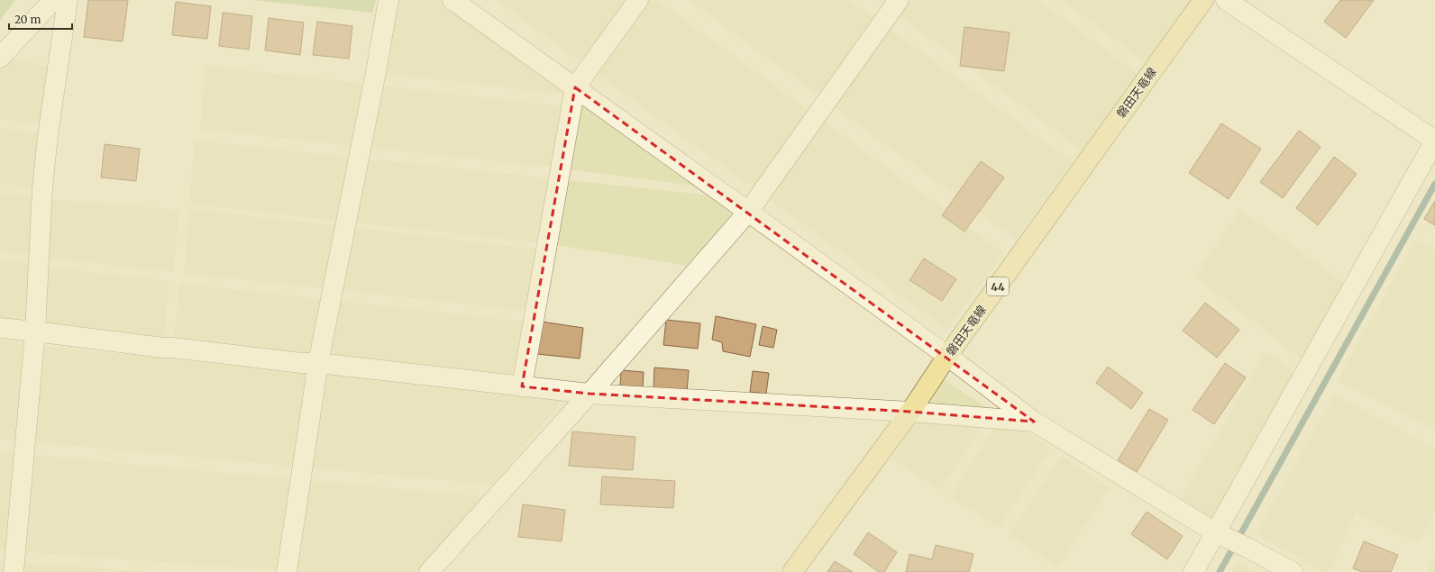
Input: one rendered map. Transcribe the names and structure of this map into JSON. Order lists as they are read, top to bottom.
{
  "streets": {
    "main road": ["磐田天竜線", "44"]
  },
  "scale_bar": "20 m"
}
